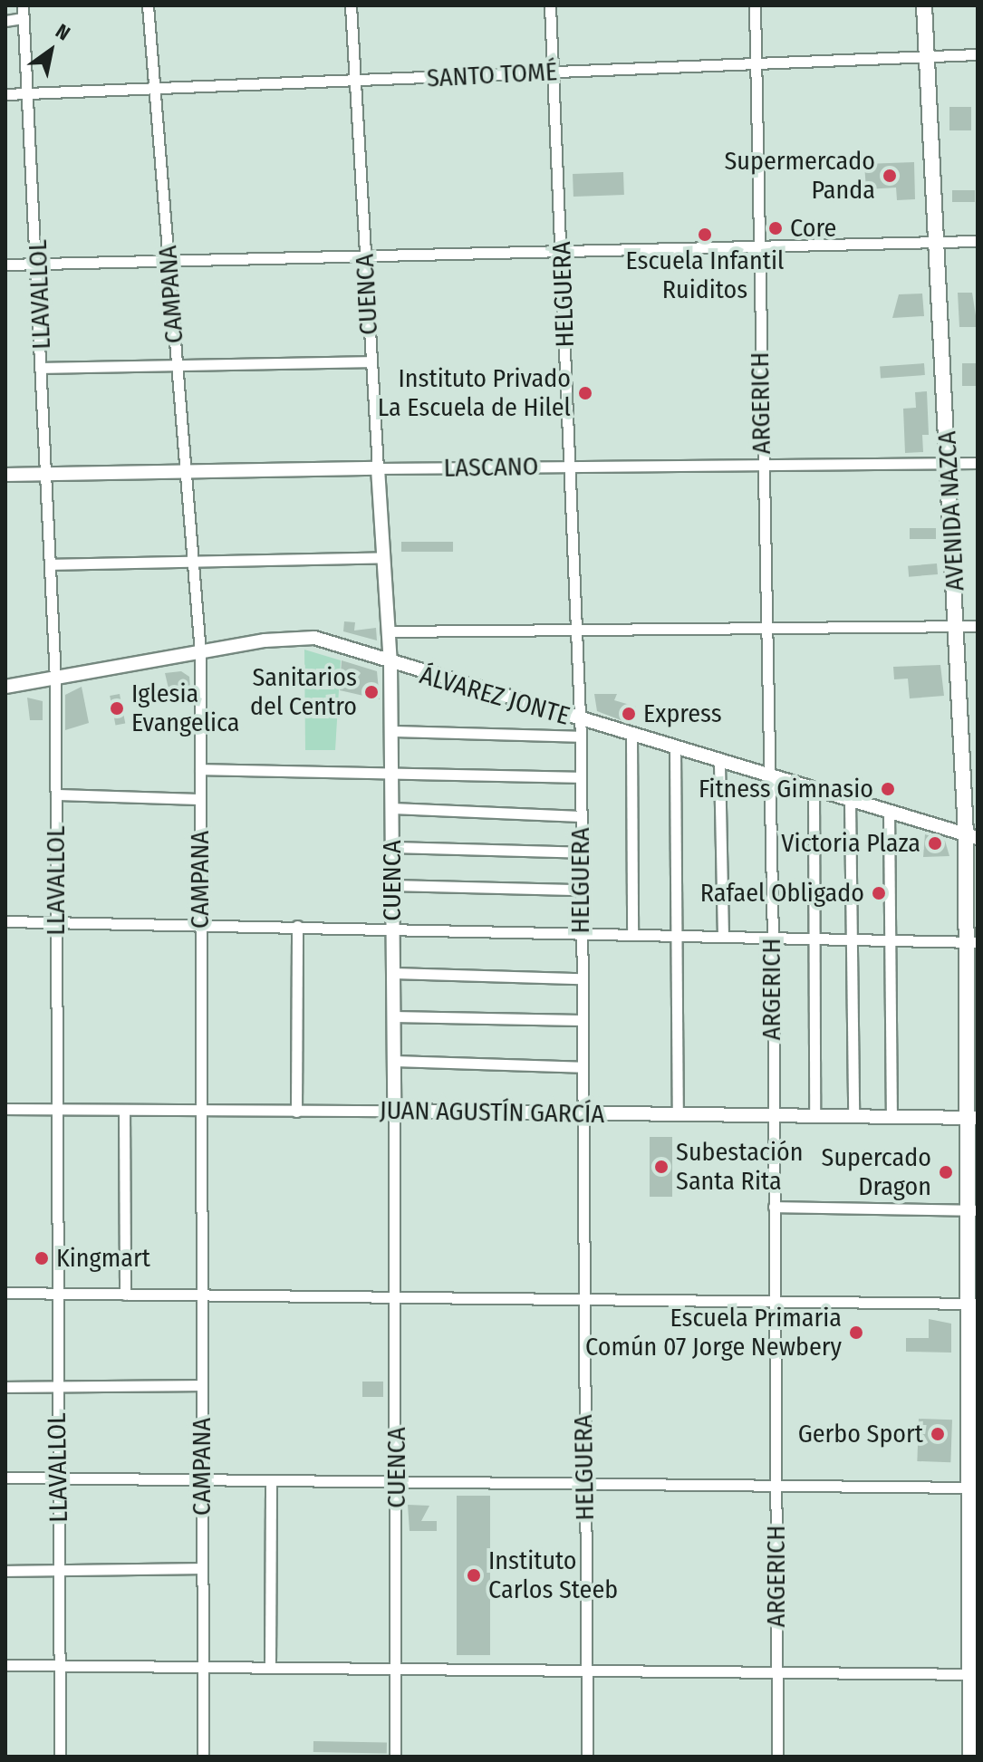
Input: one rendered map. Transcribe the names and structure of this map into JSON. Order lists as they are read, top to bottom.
{
  "streets": {
    "main road": ["AVENIDA NAZCA"],
    "street": [
      "SANTO TOMÉ",
      "LLAVALLOL",
      "CAMPANA",
      "CUENCA",
      "HELGUERA",
      "ARGERICH",
      "LASCANO",
      "ÁLVAREZ JONTE",
      "JUAN AGUSTÍN GARCÍA"
    ]
  },
  "crossings": [
    ["SANTO TOMÉ", "LLAVALLOL"],
    ["SANTO TOMÉ", "CAMPANA"],
    ["SANTO TOMÉ", "CUENCA"],
    ["SANTO TOMÉ", "HELGUERA"],
    ["SANTO TOMÉ", "ARGERICH"],
    ["SANTO TOMÉ", "AVENIDA NAZCA"],
    ["LLAVALLOL", "LASCANO"],
    ["LLAVALLOL", "ÁLVAREZ JONTE"],
    ["LLAVALLOL", "JUAN AGUSTÍN GARCÍA"],
    ["CAMPANA", "LASCANO"],
    ["CAMPANA", "ÁLVAREZ JONTE"],
    ["CAMPANA", "JUAN AGUSTÍN GARCÍA"],
    ["CUENCA", "LASCANO"],
    ["CUENCA", "ÁLVAREZ JONTE"],
    ["CUENCA", "JUAN AGUSTÍN GARCÍA"],
    ["HELGUERA", "LASCANO"],
    ["HELGUERA", "ÁLVAREZ JONTE"],
    ["HELGUERA", "JUAN AGUSTÍN GARCÍA"],
    ["ARGERICH", "LASCANO"],
    ["ARGERICH", "ÁLVAREZ JONTE"],
    ["ARGERICH", "JUAN AGUSTÍN GARCÍA"],
    ["LASCANO", "AVENIDA NAZCA"],
    ["AVENIDA NAZCA", "ÁLVAREZ JONTE"],
    ["AVENIDA NAZCA", "JUAN AGUSTÍN GARCÍA"]
  ],
  "places": [
    "Supermercado Panda",
    "Core",
    "Escuela Infantil Ruiditos",
    "Instituto Privado La Escuela de Hilel",
    "Sanitarios del Centro",
    "Iglesia Evangelica",
    "Express",
    "Fitness Gimnasio",
    "Victoria Plaza",
    "Rafael Obligado",
    "Subestación Santa Rita",
    "Supercado Dragon",
    "Kingmart",
    "Escuela Primaria Común 07 Jorge Newbery",
    "Gerbo Sport",
    "Instituto Carlos Steeb"
  ],
  "north": "top right"
}
